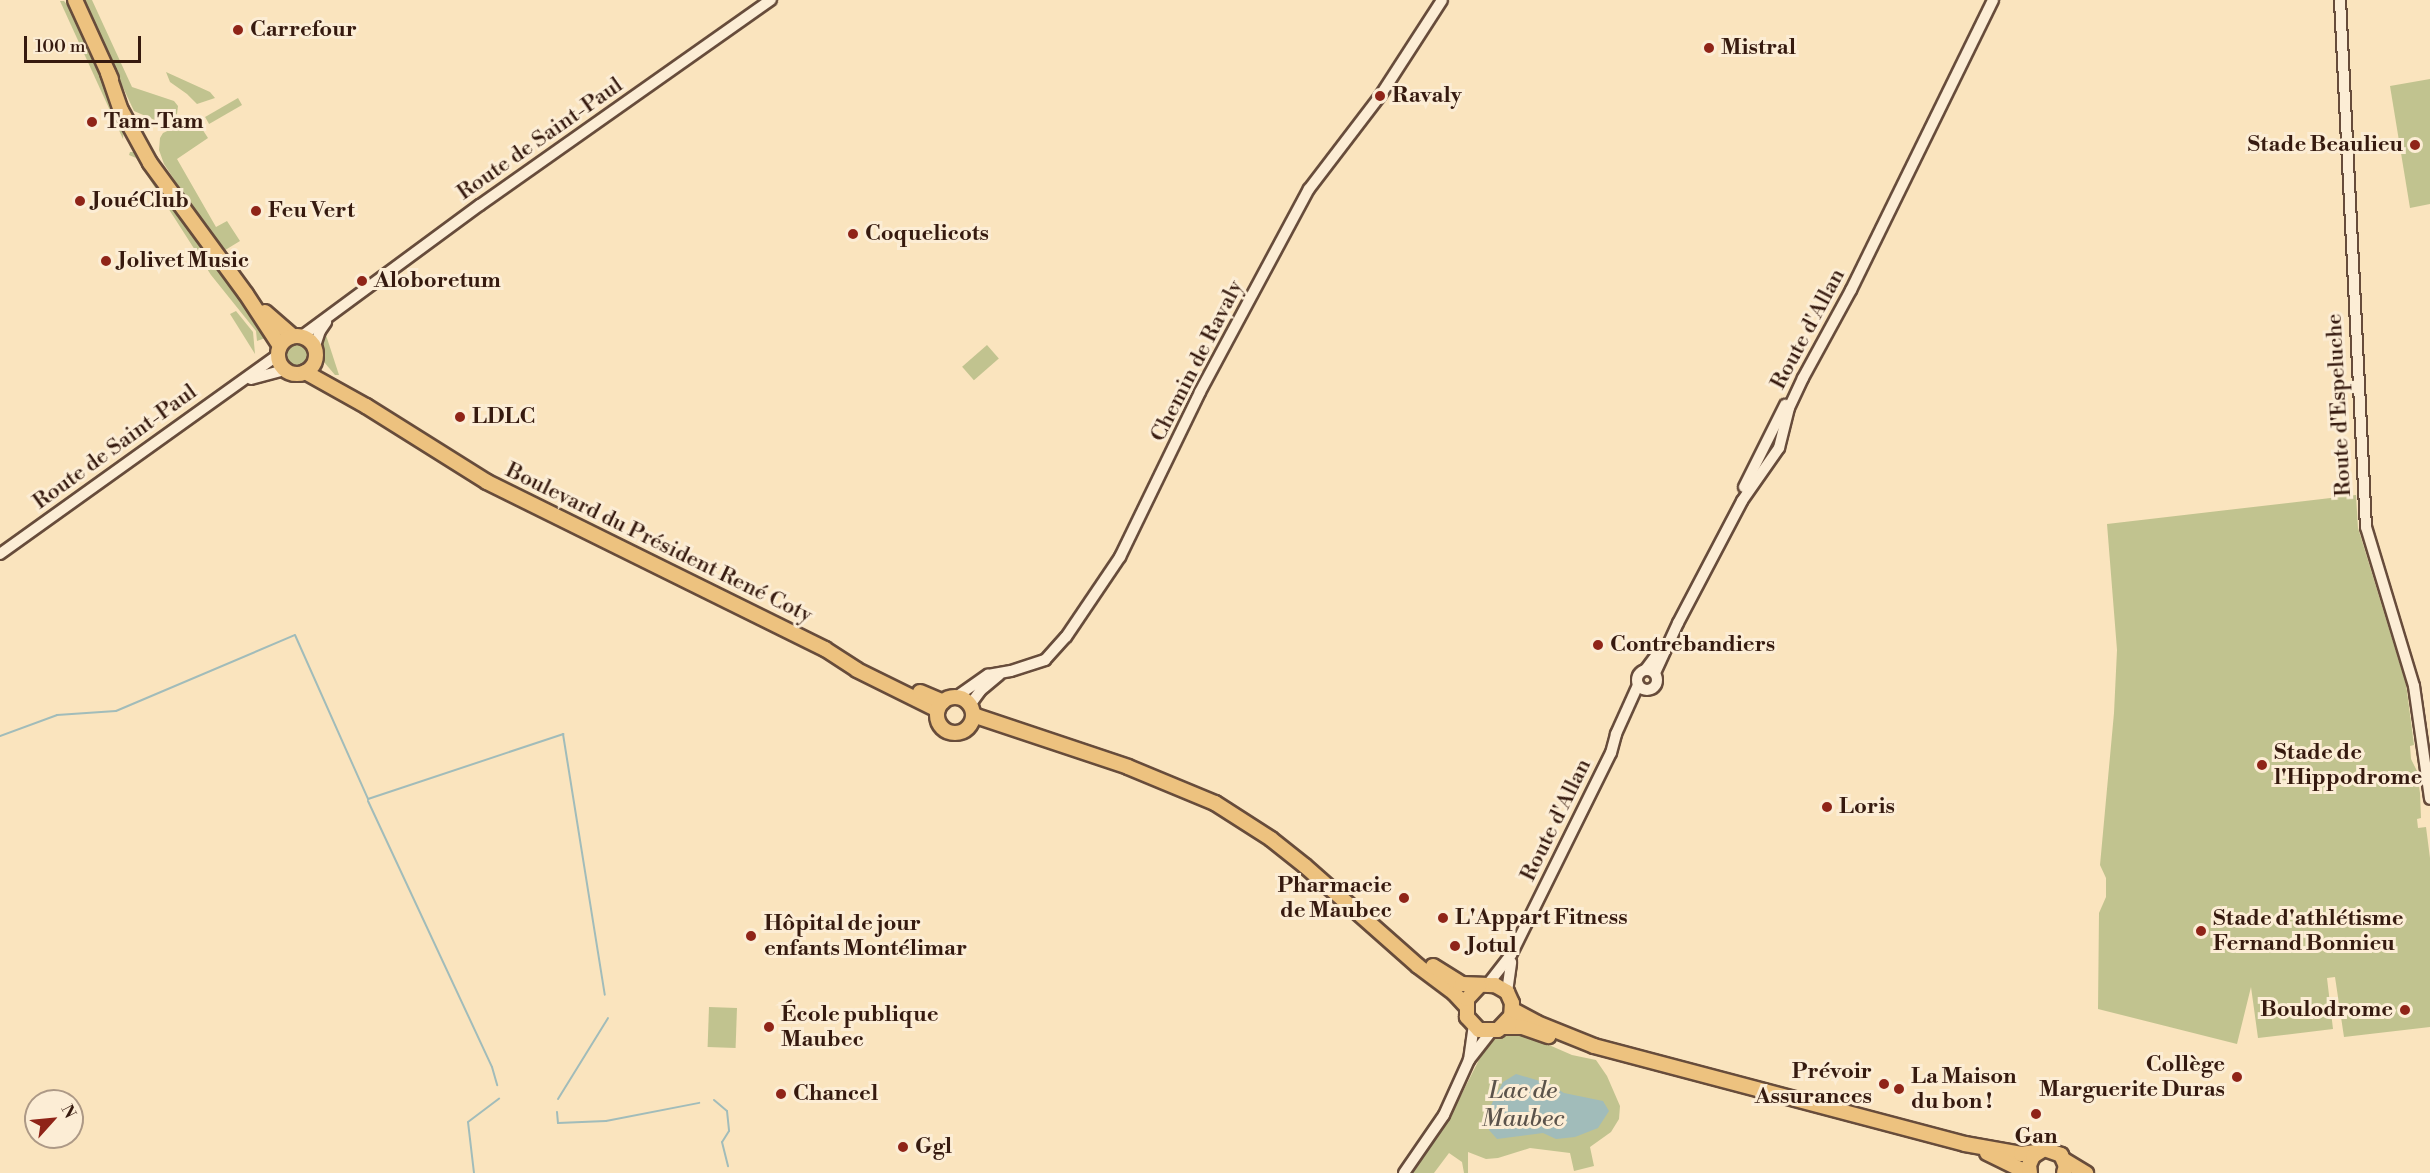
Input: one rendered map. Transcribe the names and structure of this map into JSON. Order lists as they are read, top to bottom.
{
  "streets": {
    "main road": ["Boulevard du Président René Coty"],
    "street": [
      "Route de Saint-Paul",
      "Route d'Allan",
      "Chemin de Ravaly",
      "Route d'Espeluche"
    ]
  },
  "crossings": [
    ["Route de Saint-Paul", "Boulevard du Président René Coty"],
    ["Chemin de Ravaly", "Boulevard du Président René Coty"]
  ],
  "water": ["Lac de Maubec"],
  "places": [
    "Carrefour",
    "Mistral",
    "Ravaly",
    "Tam-Tam",
    "Stade Beaulieu",
    "JouéClub",
    "Feu Vert",
    "Coquelicots",
    "Jolivet Music",
    "Aloboretum",
    "LDLC",
    "Contrebandiers",
    "Stade de l'Hippodrome",
    "Loris",
    "Pharmacie de Maubec",
    "L'Appart Fitness",
    "Stade d'athlétisme Fernand Bonnieu",
    "Hôpital de jour enfants Montélimar",
    "Jotul",
    "Boulodrome",
    "École publique Maubec",
    "Collège Marguerite Duras",
    "Prévoir Assurances",
    "La Maison du bon !",
    "Chancel",
    "Gan",
    "Ggl"
  ],
  "scale_bar": "100 m",
  "north": "top right"
}
